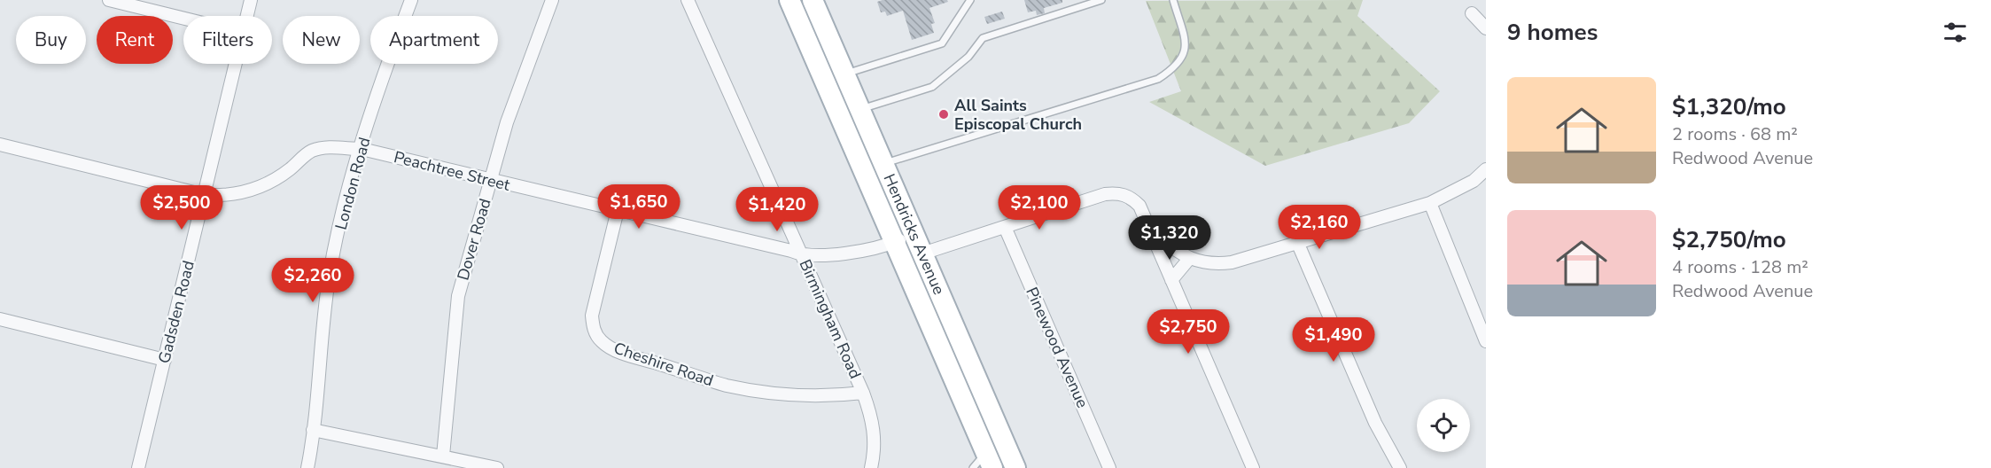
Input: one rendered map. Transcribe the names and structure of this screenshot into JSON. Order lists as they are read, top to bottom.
{
  "streets": {
    "main road": ["Hendricks Avenue"],
    "street": [
      "Peachtree Street",
      "London Road",
      "Dover Road",
      "Gadsden Road",
      "Birmingham Road",
      "Pinewood Avenue",
      "Cheshire Road"
    ]
  },
  "crossings": [
    ["Peachtree Street", "London Road"],
    ["Peachtree Street", "Hendricks Avenue"],
    ["Peachtree Street", "Dover Road"],
    ["Peachtree Street", "Gadsden Road"],
    ["Peachtree Street", "Birmingham Road"],
    ["Peachtree Street", "Cheshire Road"],
    ["Birmingham Road", "Cheshire Road"]
  ],
  "places": ["All Saints Episcopal Church"],
  "page": {
    "heading": "9 homes",
    "chip": [
      "Buy",
      "Rent",
      "Filters",
      "New",
      "Apartment"
    ],
    "list": [
      {
        "name": "$1,320/mo",
        "note": "2 rooms · 68 m² · Redwood Avenue"
      },
      {
        "name": "$2,750/mo",
        "note": "4 rooms · 128 m² · Redwood Avenue"
      }
    ],
    "price": [
      "$1,650",
      "$2,500",
      "$2,100",
      "$1,420",
      "$2,160",
      "$1,320",
      "$2,260",
      "$2,750",
      "$1,490"
    ]
  }
}
